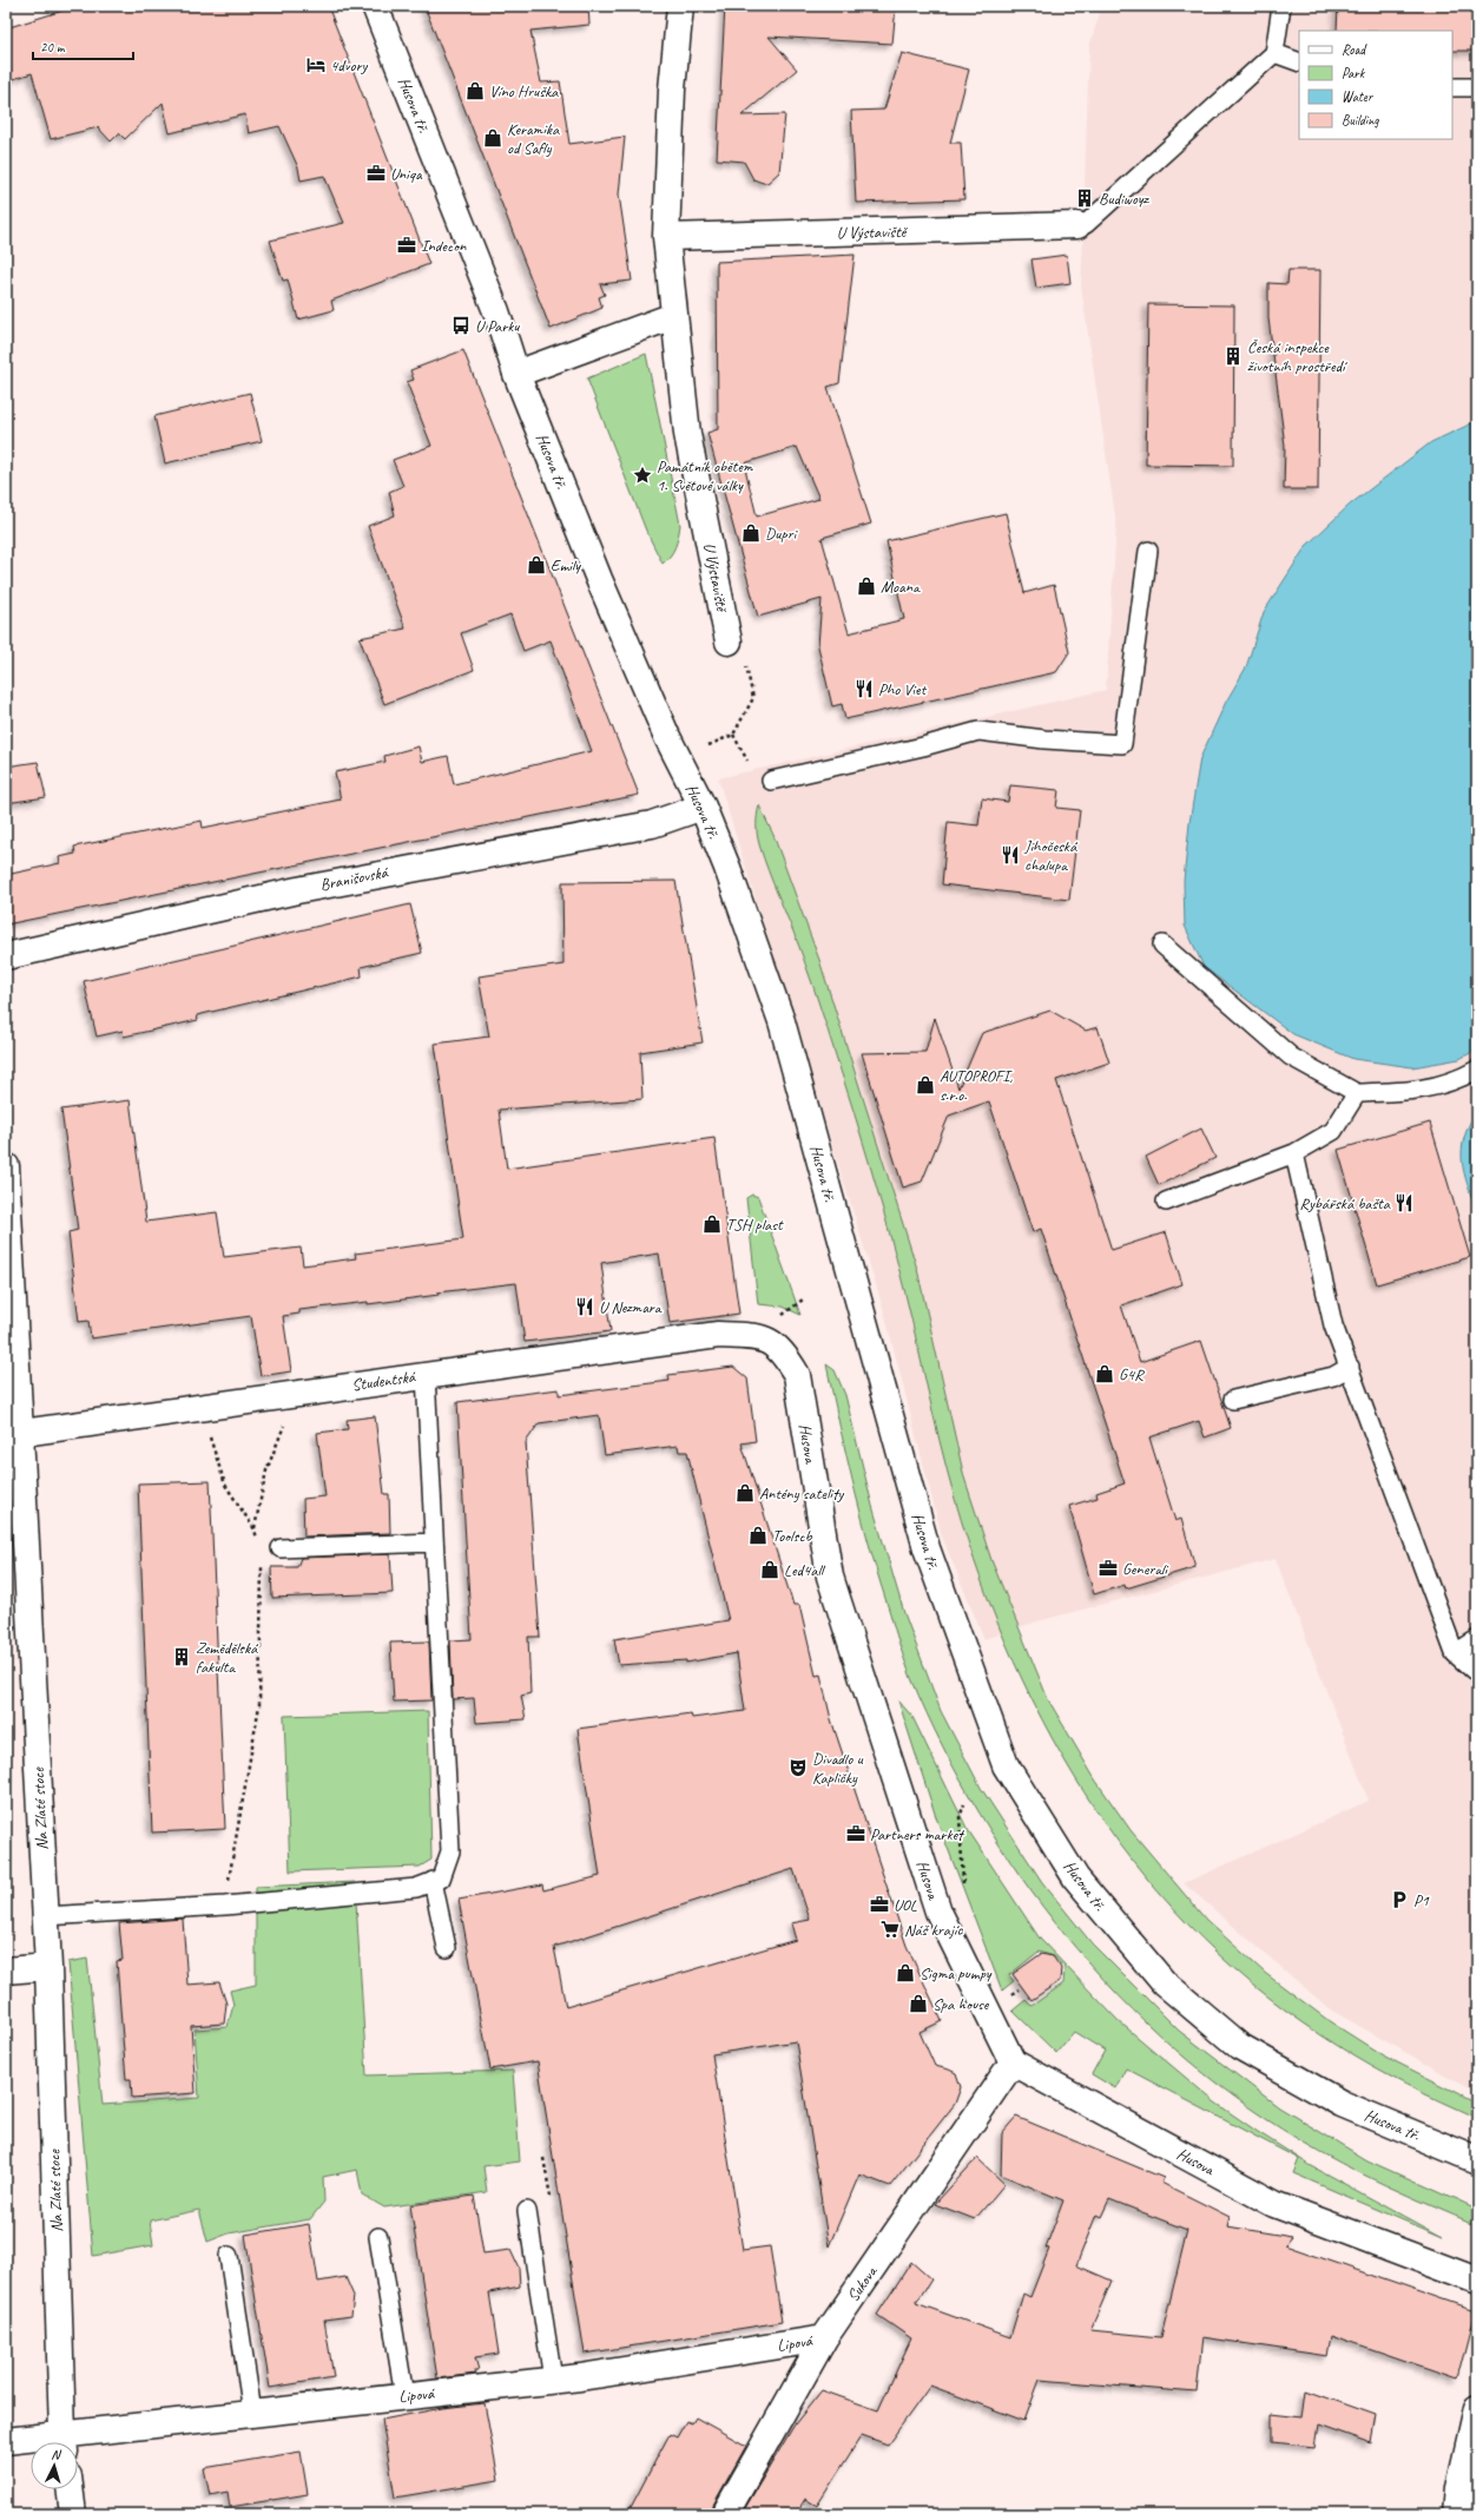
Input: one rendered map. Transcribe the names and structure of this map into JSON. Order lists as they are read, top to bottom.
{
  "streets": {
    "street": [
      "Husova tř.",
      "U Výstaviště",
      "Branišovská",
      "Studentská",
      "Husova",
      "Na Zlaté stoce",
      "Sukova",
      "Lipová"
    ]
  },
  "crossings": [
    ["Husova tř.", "Branišovská"],
    ["Studentská", "Husova"],
    ["Studentská", "Na Zlaté stoce"],
    ["Husova", "Sukova"],
    ["Sukova", "Lipová"]
  ],
  "places": {
    "hotel": ["4dvory"],
    "shop": [
      "Víno Hruška",
      "Keramika od Safly",
      "Dupri",
      "Emily",
      "Moana",
      "AUTOPROFI, s.r.o.",
      "TSH plast",
      "G4R",
      "Antény satelity",
      "Toolscb",
      "Led4all",
      "Sigma pumpy",
      "Spa house"
    ],
    "office": [
      "Uniqa",
      "Indecon",
      "Generali",
      "Partners market",
      "UOL"
    ],
    "building": ["Budiwoyz", "Česká inspekce životníh prostředí", "Zemědělská fakulta"],
    "bus stop": ["U Parku"],
    "place": ["Památník obětem 1. Světové války"],
    "restaurant": [
      "Pho Viet",
      "Jihočeská chalupa",
      "Rybářská bašta",
      "U Nezmara"
    ],
    "theatre": ["Divadlo u Kapličky"],
    "parking": ["P1"],
    "supermarket": ["Náš krajíc"]
  },
  "legend": [
    "Road",
    "Park",
    "Water",
    "Building"
  ],
  "scale_bar": "20 m",
  "north": "top"
}
